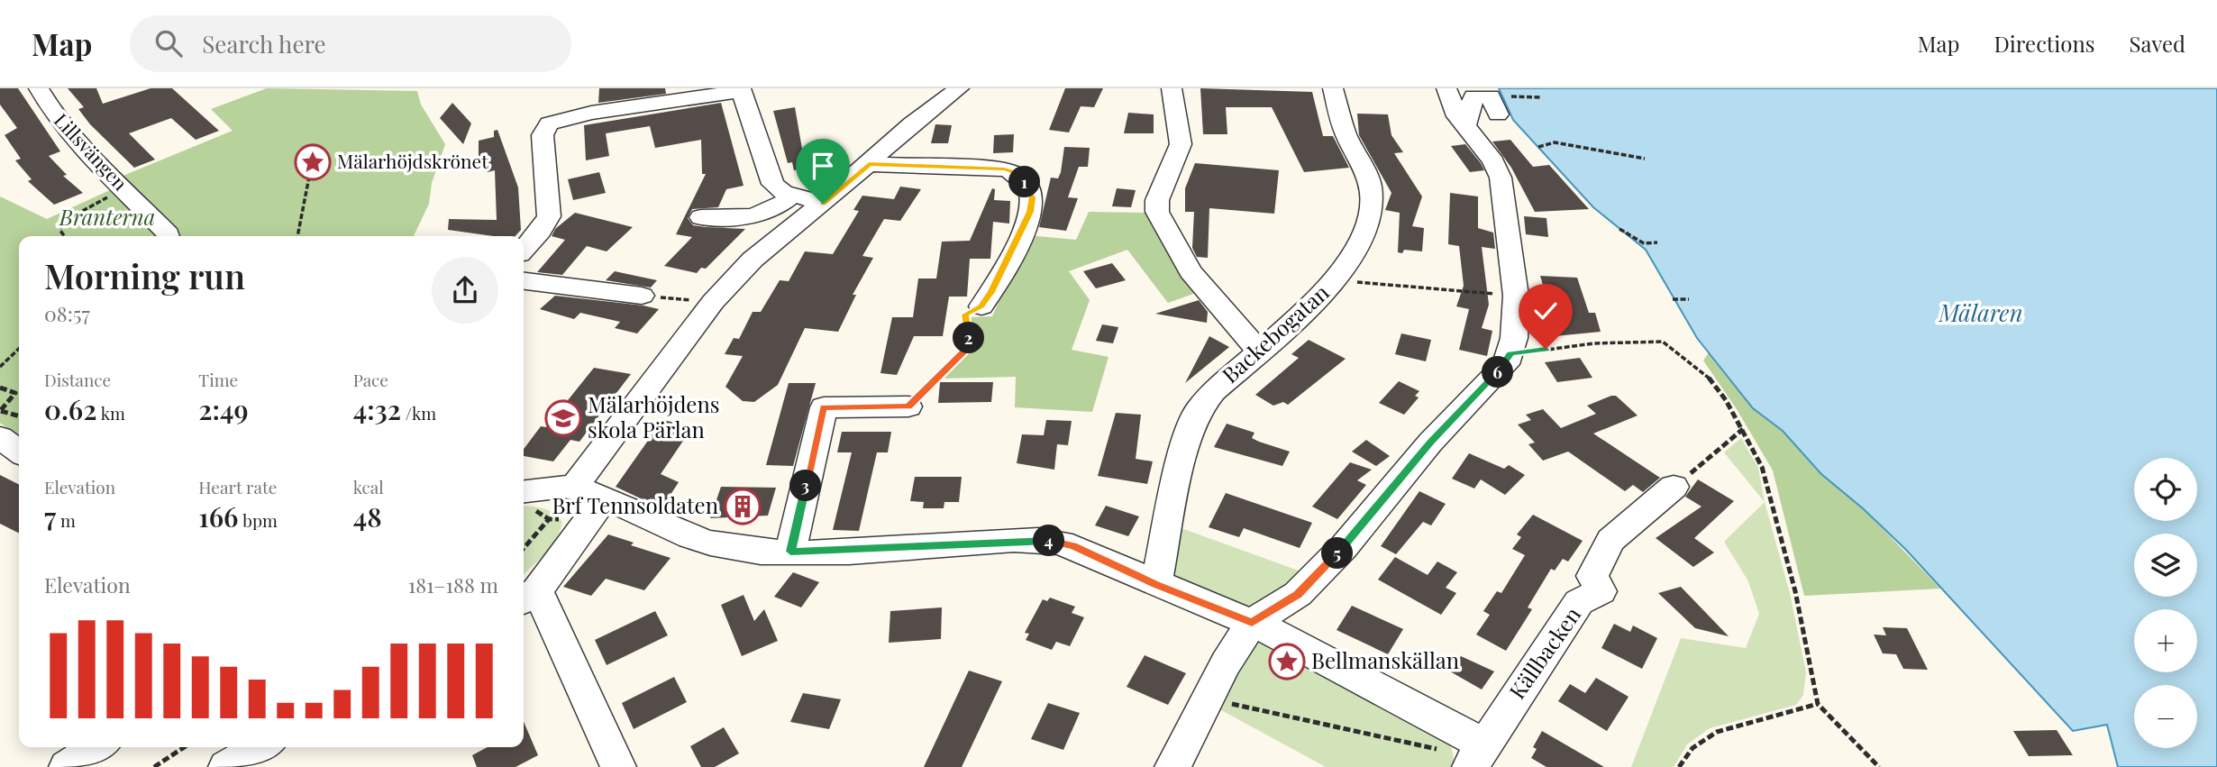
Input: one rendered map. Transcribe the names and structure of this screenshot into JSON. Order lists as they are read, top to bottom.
{
  "streets": {
    "street": ["Lillsvängen", "Backebogatan", "Källbacken"]
  },
  "crossings": [
    ["Backebogatan", "Källbacken"]
  ],
  "water": ["Mälaren"],
  "parks": ["Branterna"],
  "places": {
    "place": ["Mälarhöjdskrönet", "Bellmanskällan"],
    "school or university": ["Mälarhöjdens skola Pärlan"],
    "building": ["Brf Tennsoldaten"]
  },
  "page": {
    "header": "Map",
    "search": "Search here",
    "nav": ["Map", "Directions", "Saved"],
    "pins": [
      "1",
      "2",
      "6",
      "3",
      "4",
      "5"
    ],
    "heading": ["Morning run", "08:57"],
    "stats": [
      ["Distance", "0.62 km"],
      ["Time", "2:49"],
      ["Pace", "4:32 /km"],
      ["Elevation", "7 m"],
      ["Heart rate", "166 bpm"],
      ["kcal", "48"]
    ],
    "map_buttons": ["+", "−"],
    "chart": ["Elevation", "181–188 m"]
  }
}
